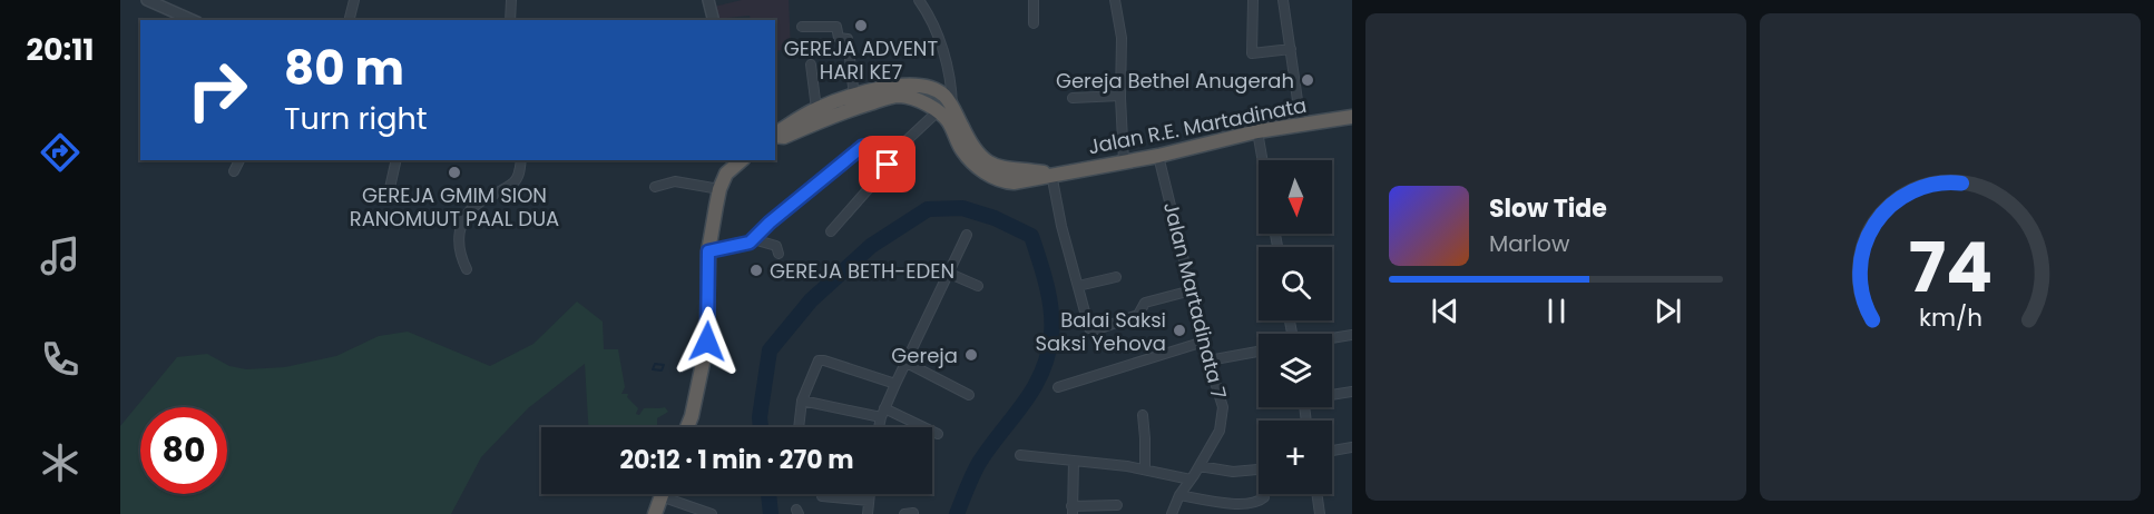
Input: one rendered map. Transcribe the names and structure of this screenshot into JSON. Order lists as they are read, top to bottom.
{
  "streets": {
    "highway": ["Jalan R.E. Martadinata"],
    "street": ["Jalan Martadinata 7"]
  },
  "crossings": [
    ["Jalan R.E. Martadinata", "Jalan Martadinata 7"]
  ],
  "places": [
    "GEREJA ADVENT HARI KE7",
    "Gereja Bethel Anugerah",
    "GEREJA GMIM SION RANOMUUT PAAL DUA",
    "GEREJA BETH-EDEN",
    "Balai Saksi Saksi Yehova",
    "Gereja"
  ],
  "north": "bottom",
  "page": {
    "tabs": "20:11",
    "turn": ["80 m", "Turn right"],
    "map_buttons": "+",
    "song": ["Slow Tide", "Marlow"],
    "limit": "80",
    "trip": "20:12 · 1 min · 270 m",
    "gauge": ["74", "km/h"]
  }
}
